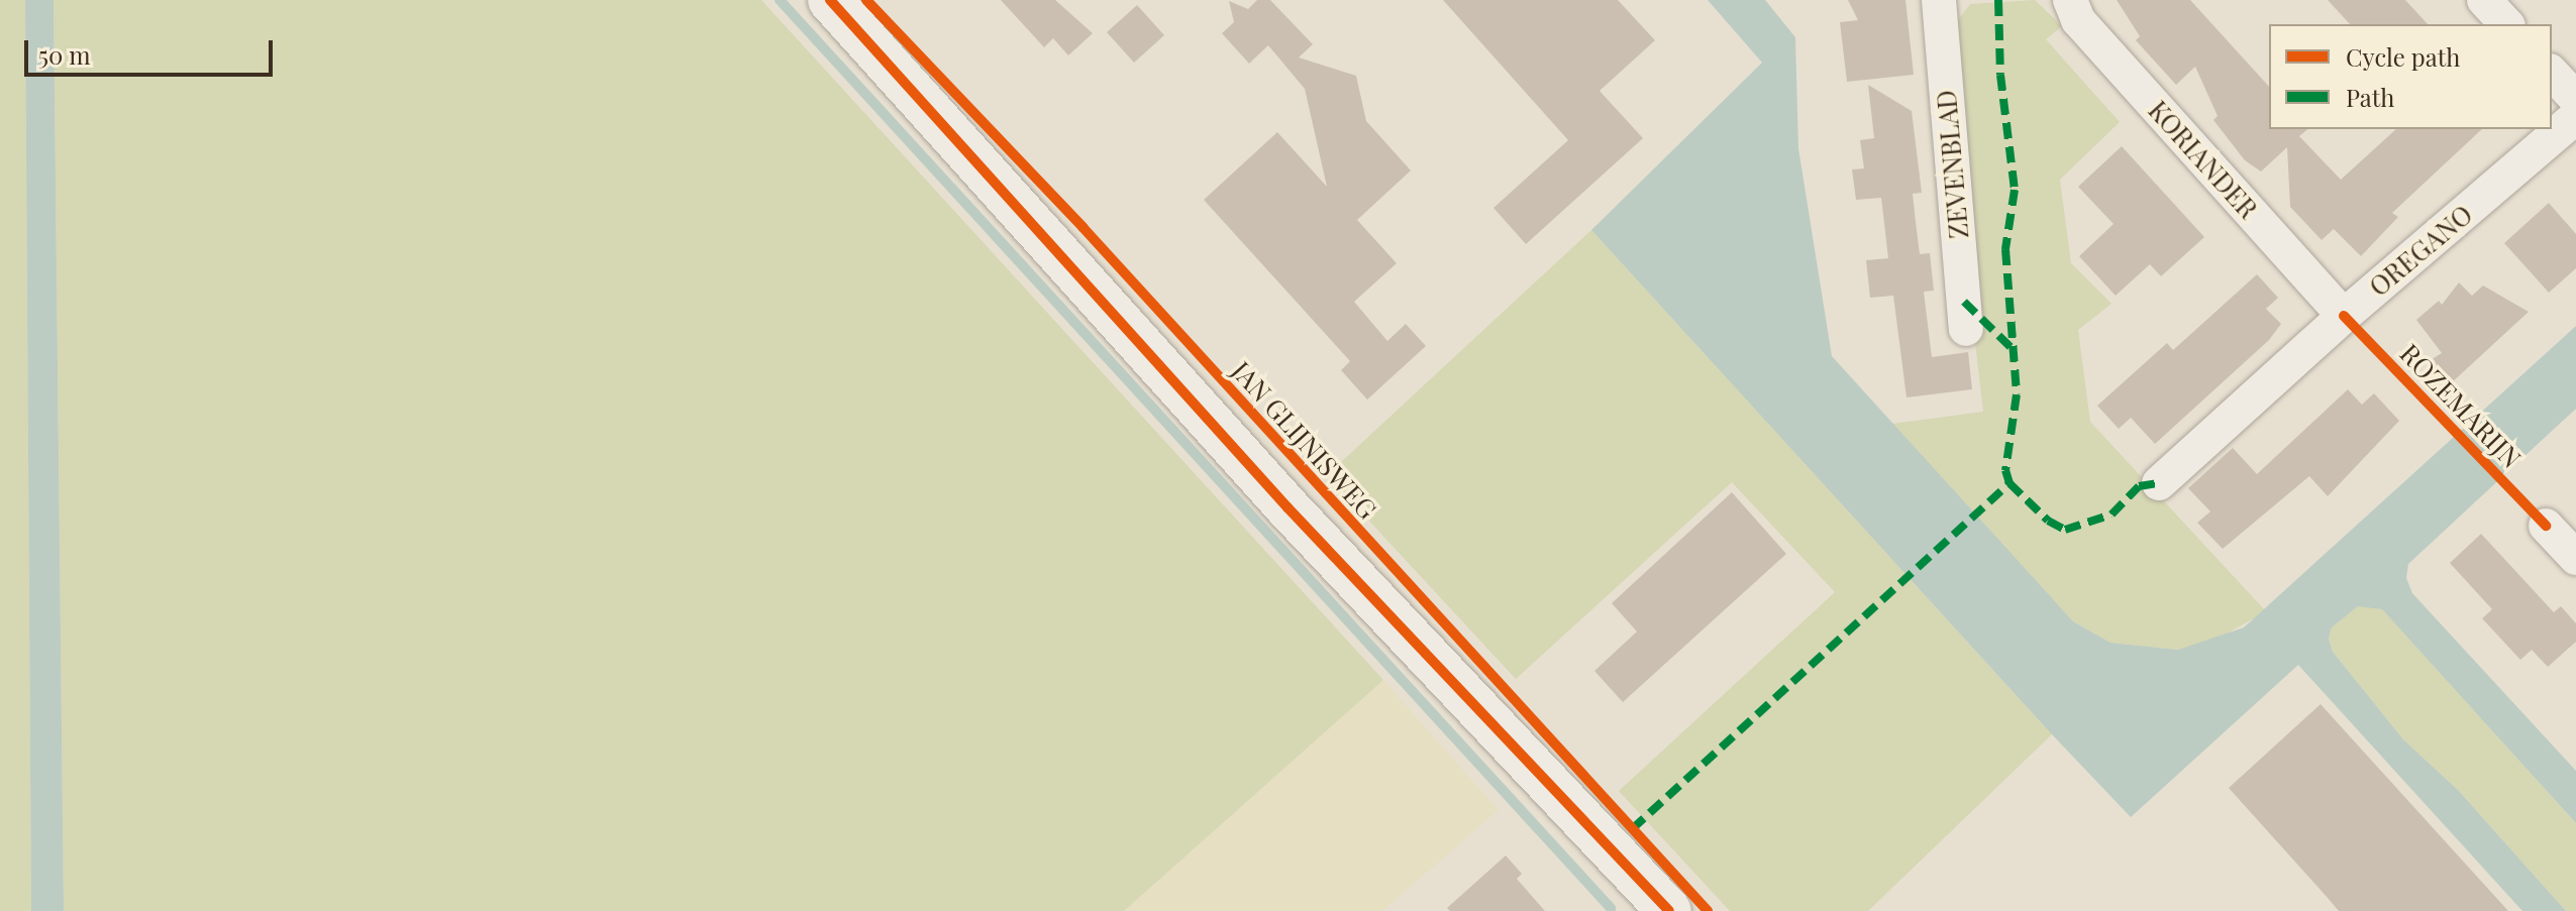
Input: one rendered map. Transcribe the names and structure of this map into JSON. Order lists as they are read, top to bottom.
{
  "streets": {
    "street": ["KORIANDER", "ZEVENBLAD", "OREGANO"],
    "cycle path": ["ROZEMARIJN", "JAN GLIJNISWEG"]
  },
  "crossings": [
    ["KORIANDER", "OREGANO"]
  ],
  "legend": ["Cycle path", "Path"],
  "scale_bar": "50 m"
}
